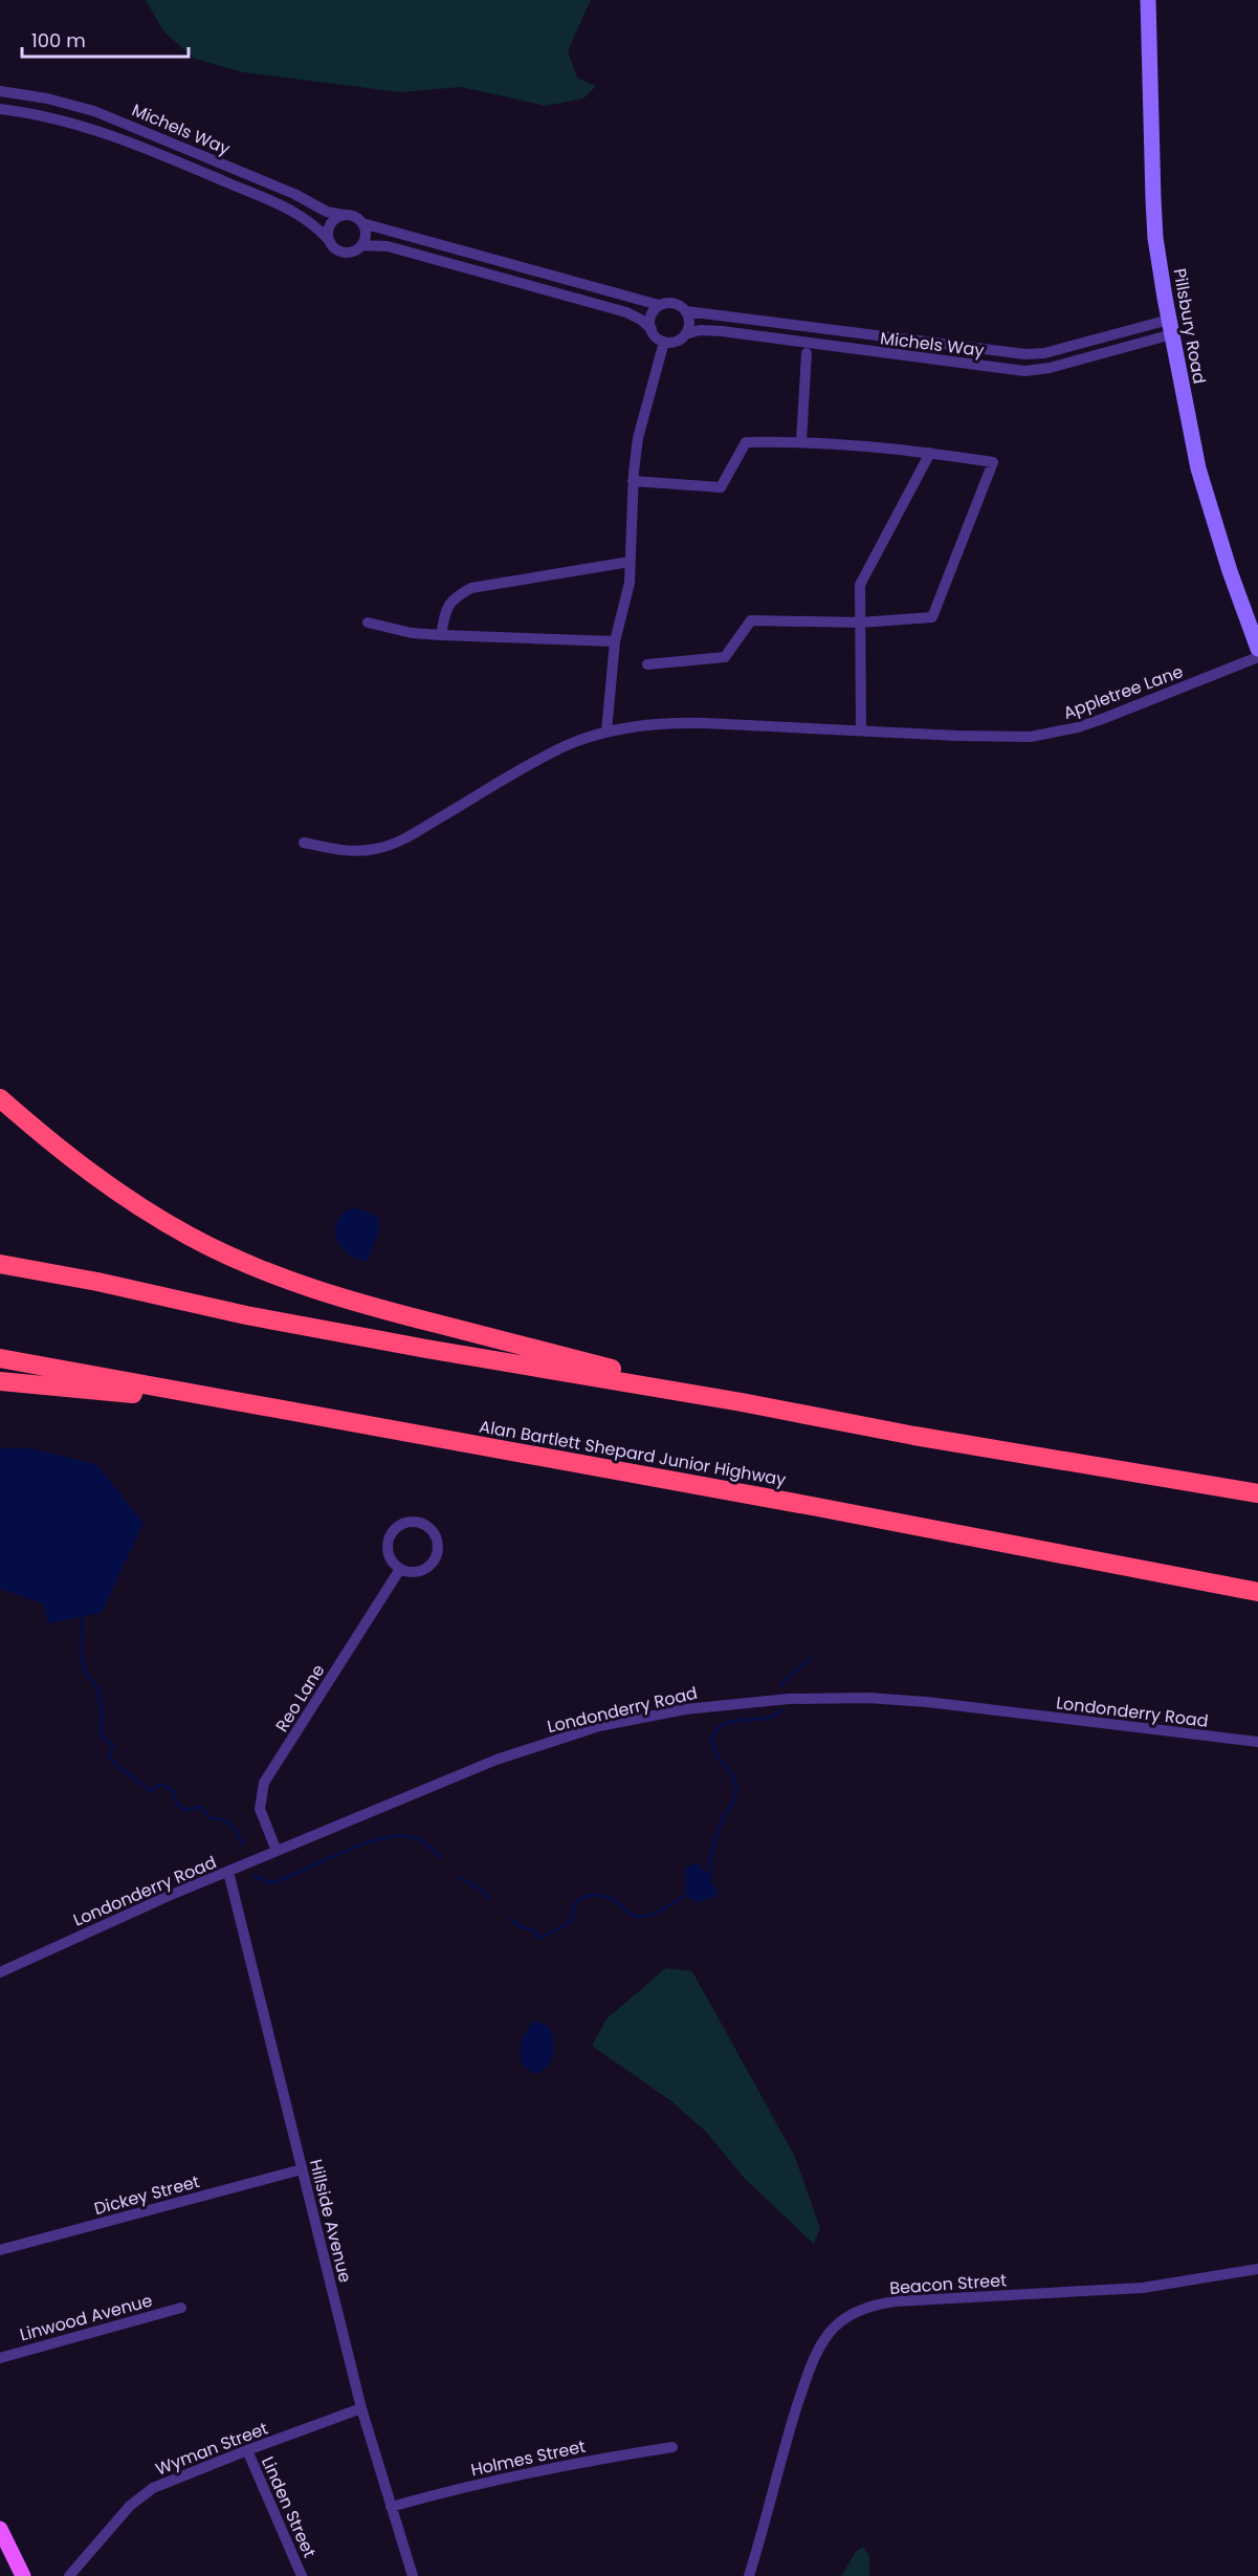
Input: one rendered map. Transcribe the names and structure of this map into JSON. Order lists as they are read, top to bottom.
{
  "streets": {
    "highway": ["Alan Bartlett Shepard Junior Highway"],
    "street": [
      "Michels Way",
      "Pillsbury Road",
      "Appletree Lane",
      "Reo Lane",
      "Londonderry Road",
      "Dickey Street",
      "Hillside Avenue",
      "Beacon Street",
      "Linwood Avenue",
      "Wyman Street",
      "Holmes Street",
      "Linden Street"
    ]
  },
  "crossings": [
    ["Michels Way", "Pillsbury Road"],
    ["Reo Lane", "Londonderry Road"],
    ["Londonderry Road", "Hillside Avenue"],
    ["Dickey Street", "Hillside Avenue"],
    ["Hillside Avenue", "Wyman Street"],
    ["Hillside Avenue", "Holmes Street"],
    ["Wyman Street", "Linden Street"]
  ],
  "scale_bar": "100 m"
}
